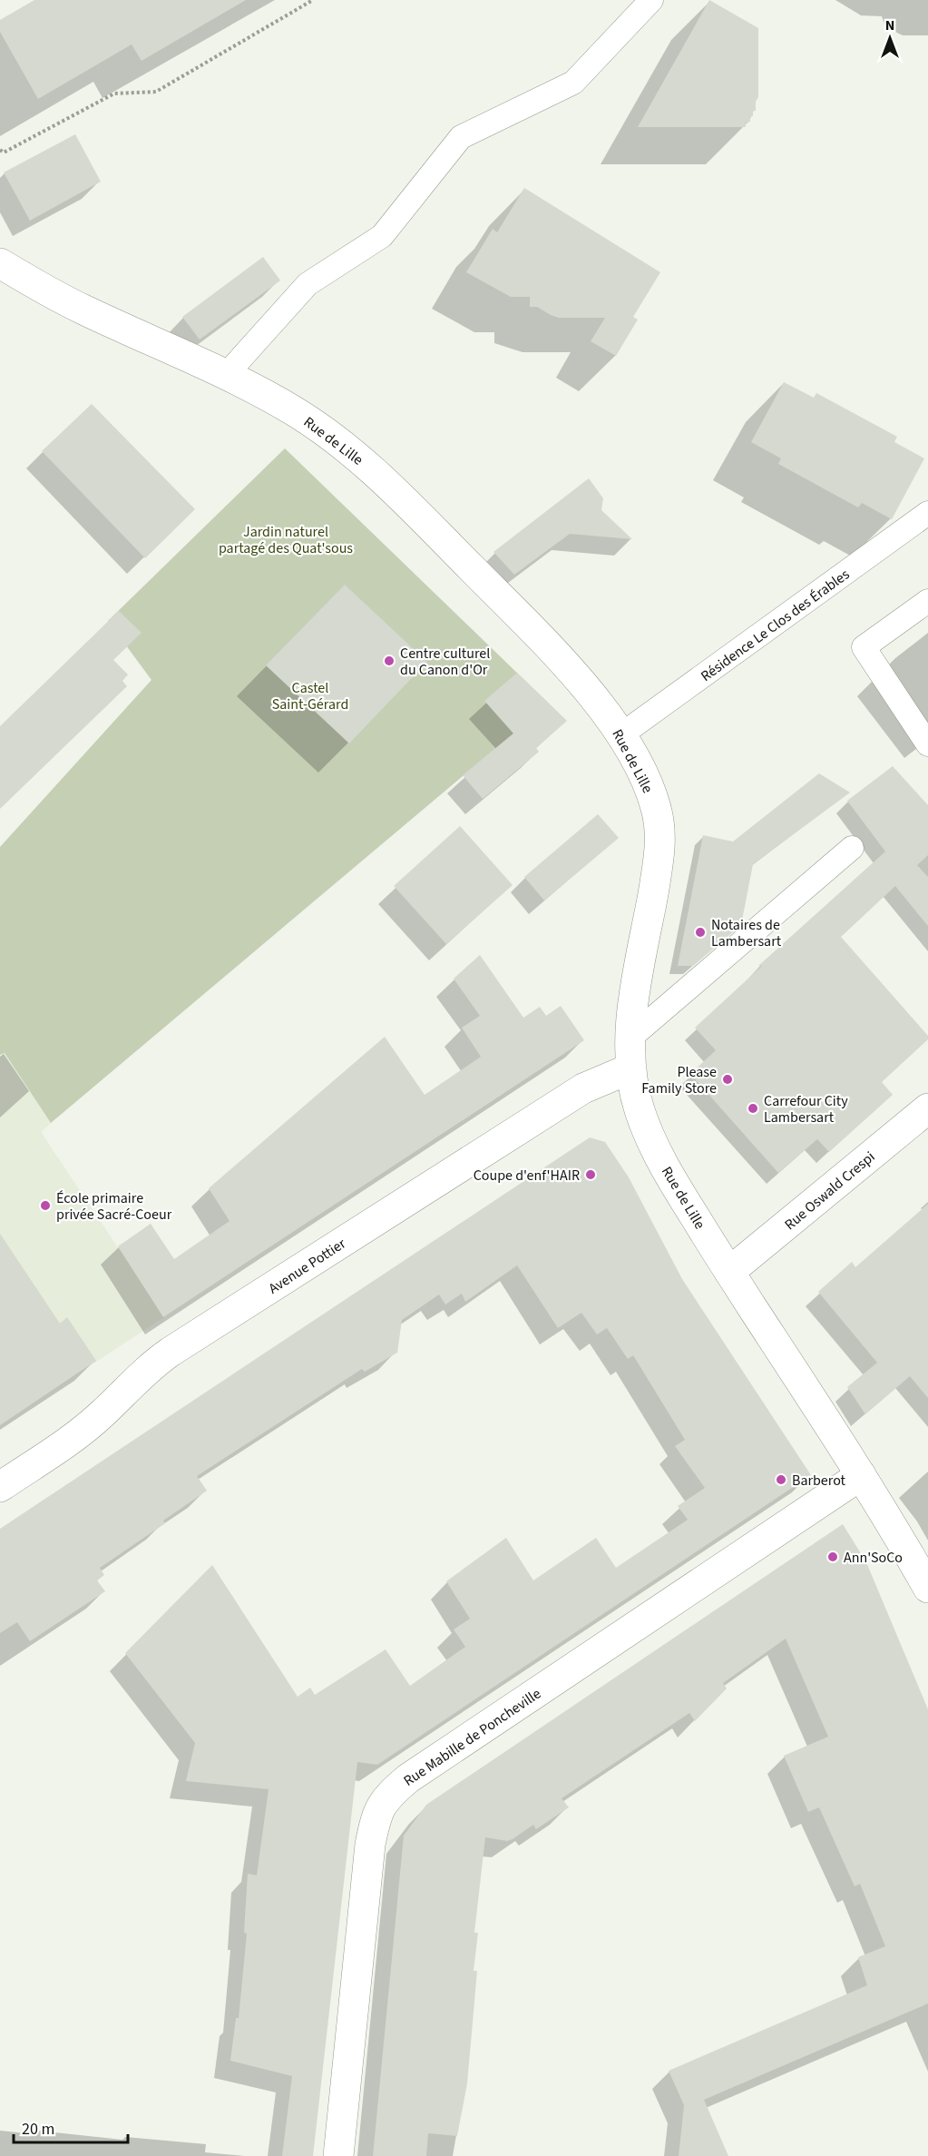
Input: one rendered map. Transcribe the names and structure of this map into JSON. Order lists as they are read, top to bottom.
{
  "streets": {
    "street": [
      "Rue de Lille",
      "Rue Oswald Crespi",
      "Avenue Pottier",
      "Rue Mabille de Poncheville"
    ],
    "lane": ["Résidence Le Clos des Érables"]
  },
  "crossings": [
    ["Rue de Lille", "Résidence Le Clos des Érables"],
    ["Rue de Lille", "Rue Oswald Crespi"],
    ["Rue de Lille", "Avenue Pottier"],
    ["Rue de Lille", "Rue Mabille de Poncheville"]
  ],
  "parks": ["Jardin naturel partagé des Quat'sous", "Castel Saint-Gérard"],
  "places": [
    "Centre culturel du Canon d'Or",
    "Notaires de Lambersart",
    "Please Family Store",
    "Carrefour City Lambersart",
    "Coupe d'enf'HAIR",
    "École primaire privée Sacré-Coeur",
    "Barberot",
    "Ann'SoCo"
  ],
  "scale_bar": "20 m",
  "north": "top"
}
